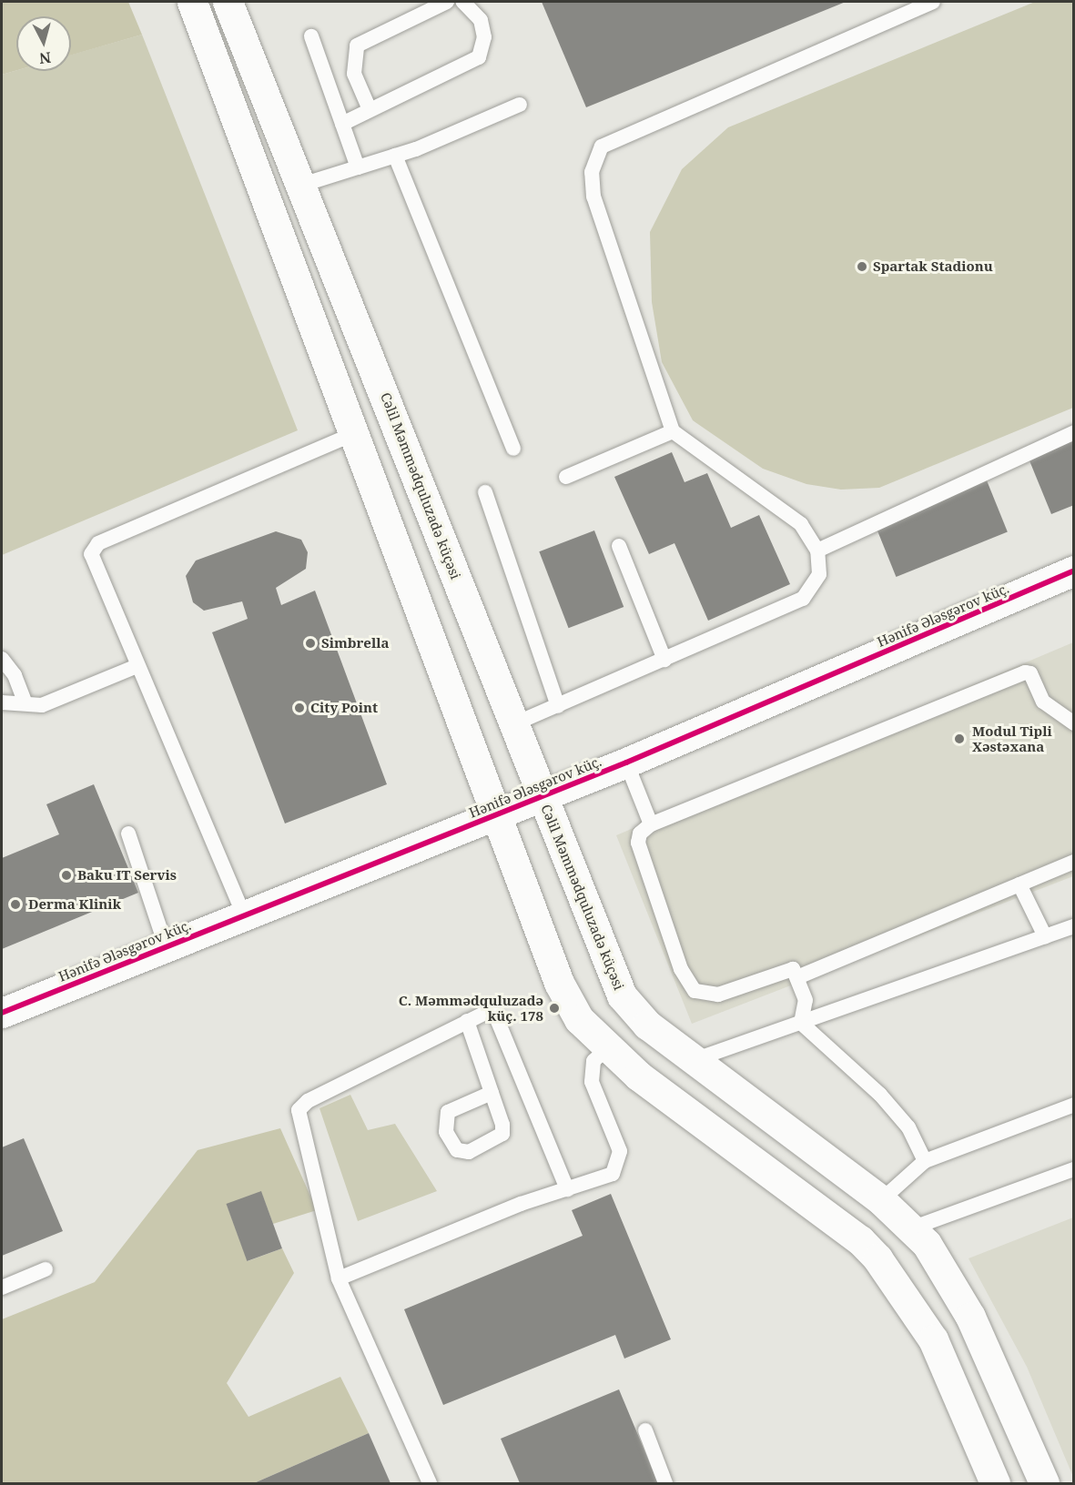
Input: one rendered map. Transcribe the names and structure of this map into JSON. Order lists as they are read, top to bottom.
{
  "streets": {
    "main road": ["Cəlil Məmmədquluzadə küçəsi", "Hənifə Ələsgərov küç."]
  },
  "crossings": [
    ["Cəlil Məmmədquluzadə küçəsi", "Hənifə Ələsgərov küç."]
  ],
  "places": [
    "Spartak Stadionu",
    "Simbrella",
    "City Point",
    "Modul Tipli Xəstəxana",
    "Baku IT Servis",
    "Derma Klinik",
    "C. Məmmədquluzadə küç. 178"
  ],
  "north": "bottom"
}
